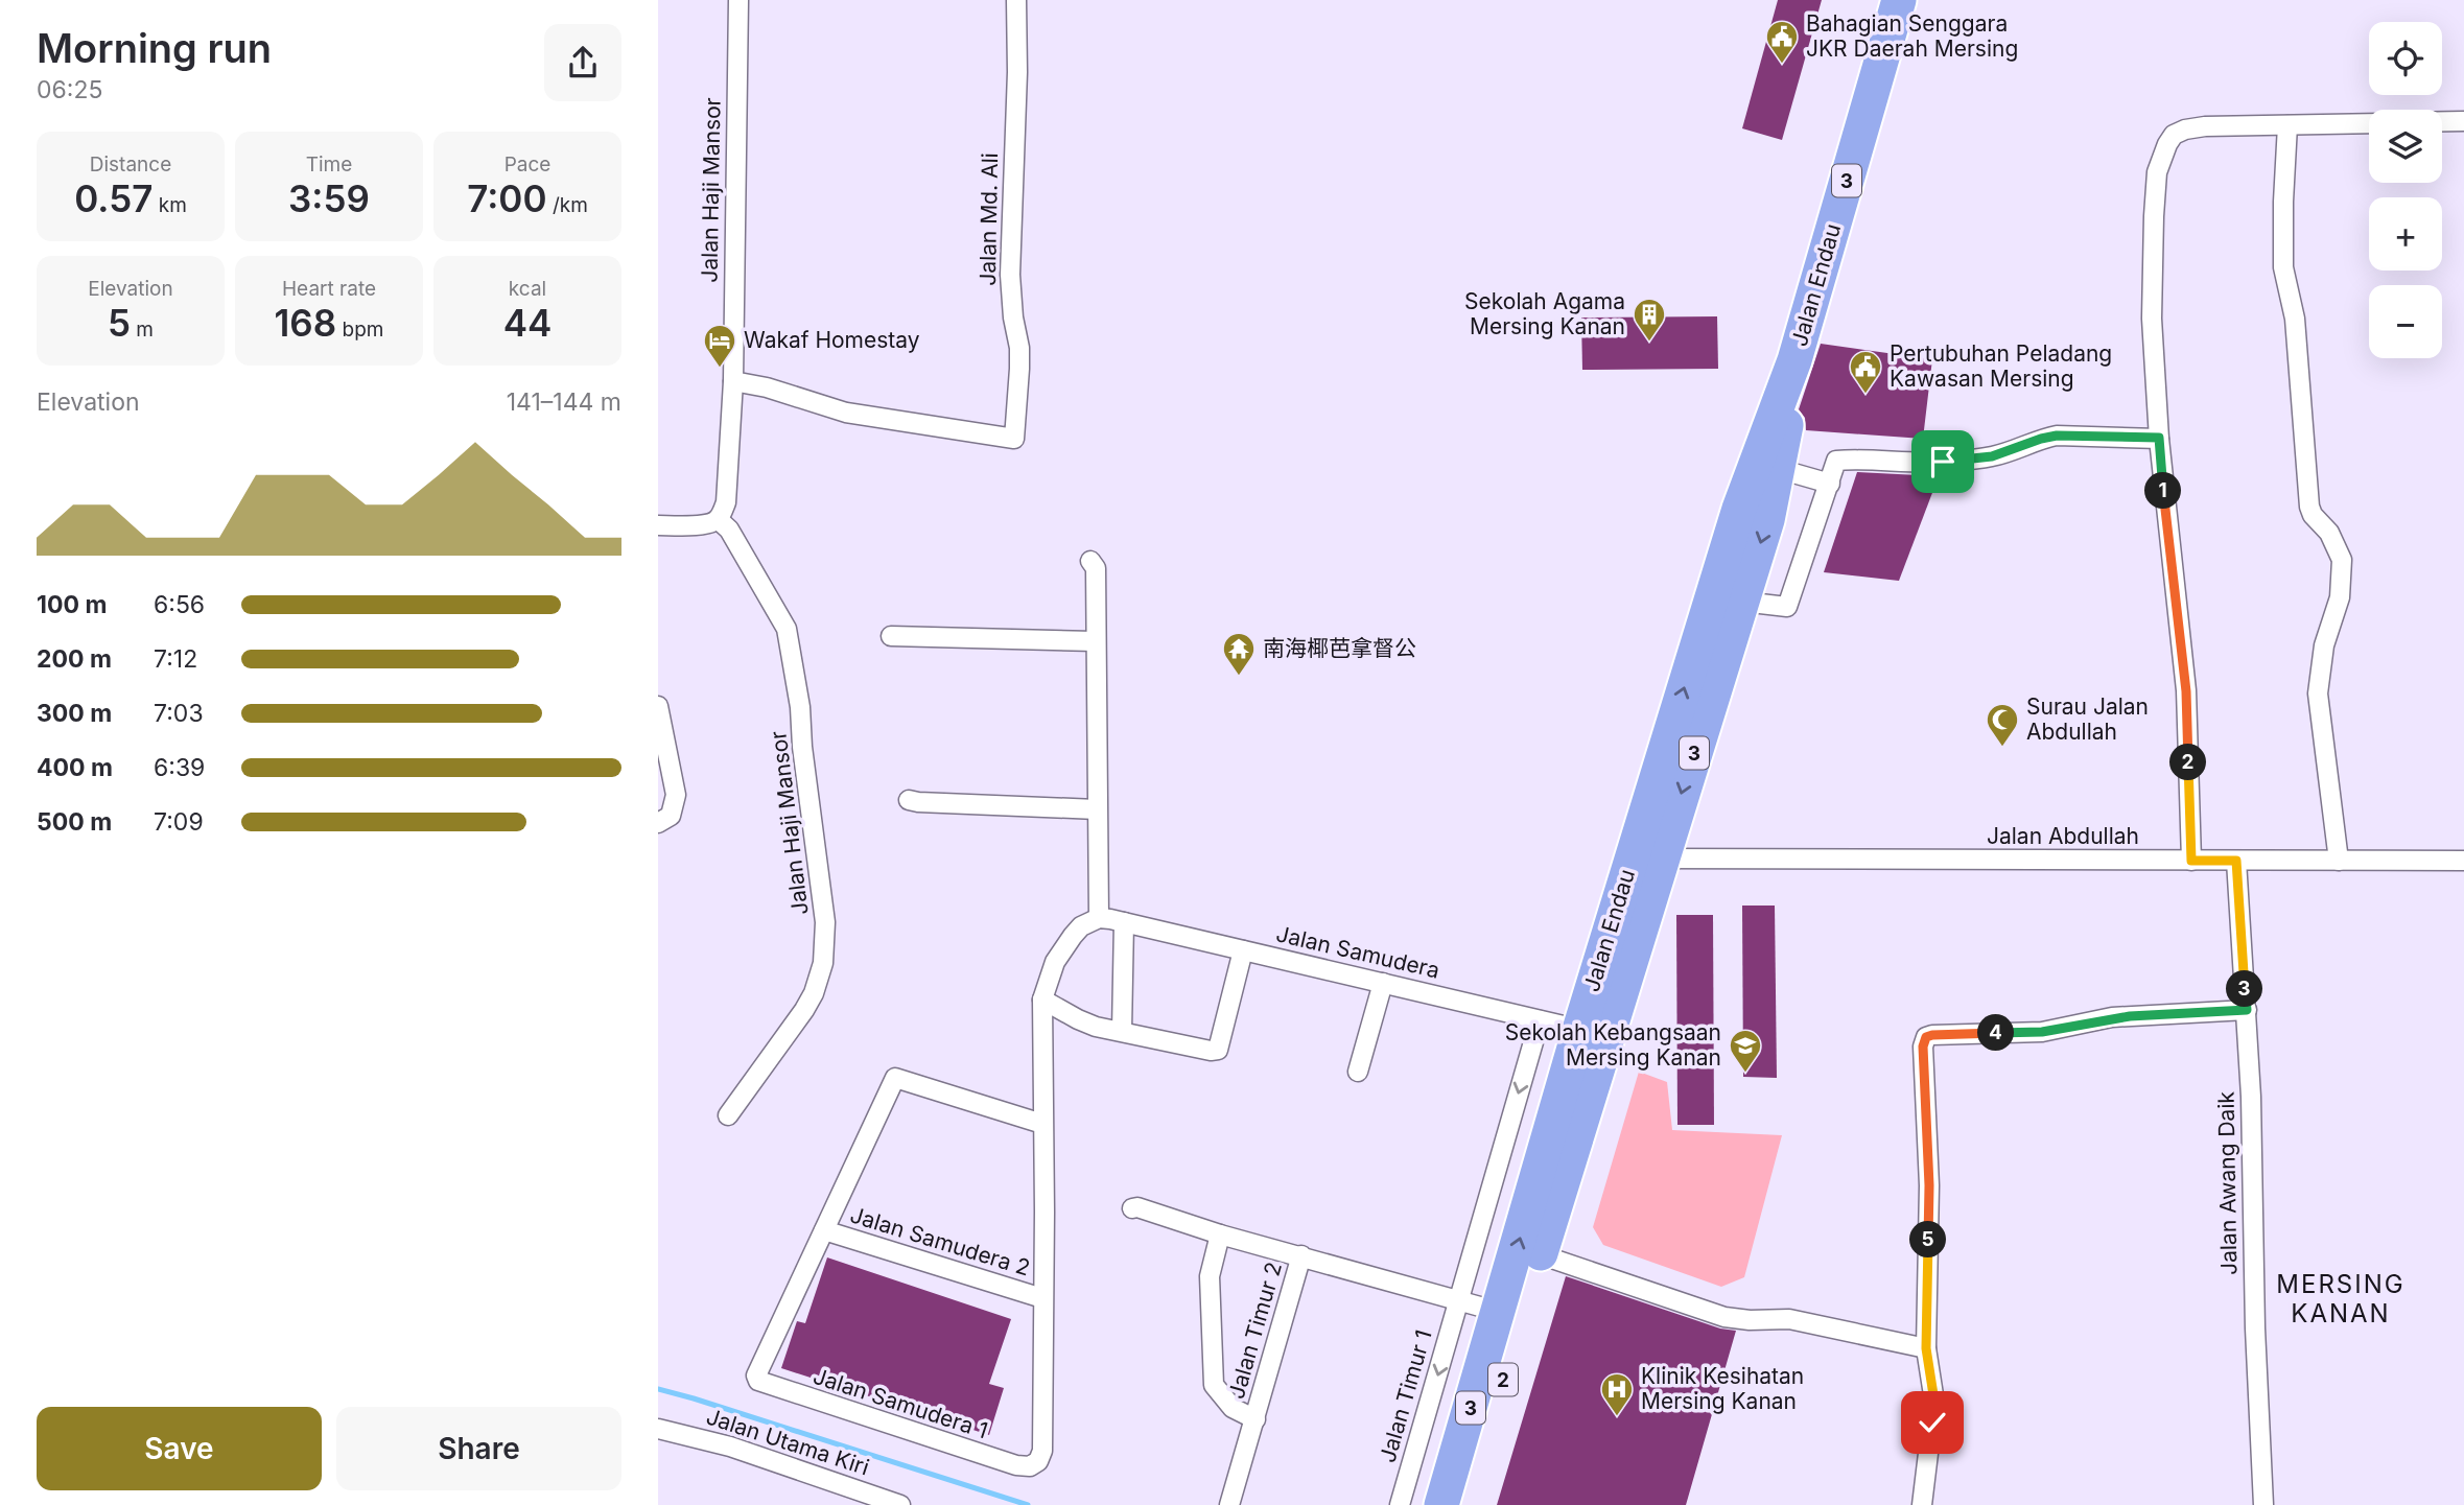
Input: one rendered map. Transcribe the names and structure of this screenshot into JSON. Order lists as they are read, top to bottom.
{
  "streets": {
    "highway": ["3", "Jalan Endau", "2"],
    "street": [
      "Jalan Haji Mansor",
      "Jalan Md. Ali",
      "Jalan Abdullah",
      "Jalan Samudera",
      "Jalan Awang Daik",
      "Jalan Samudera 2",
      "Jalan Timur 2",
      "Jalan Timur 1",
      "Jalan Samudera 1",
      "Jalan Utama Kiri"
    ]
  },
  "crossings": [
    ["Jalan Haji Mansor", "Jalan Md. Ali"],
    ["Jalan Endau", "Jalan Abdullah"],
    ["Jalan Endau", "Jalan Samudera"],
    ["Jalan Abdullah", "Jalan Awang Daik"],
    ["Jalan Samudera", "Jalan Timur 1"],
    ["Jalan Samudera 2", "Jalan Samudera 1"]
  ],
  "one_way": ["Jalan Timur 1"],
  "districts": ["MERSING KANAN"],
  "places": {
    "public building": ["Bahagian Senggara JKR Daerah Mersing", "Pertubuhan Peladang Kawasan Mersing"],
    "building": ["Sekolah Agama Mersing Kanan"],
    "hotel": ["Wakaf Homestay"],
    "temple": ["南海椰芭拿督公"],
    "mosque": ["Surau Jalan Abdullah"],
    "school or university": ["Sekolah Kebangsaan Mersing Kanan"],
    "hospital": ["Klinik Kesihatan Mersing Kanan"]
  },
  "page": {
    "heading": ["Morning run", "06:25"],
    "map_buttons": ["+", "−"],
    "stats": [
      ["Distance", "0.57 km"],
      ["Time", "3:59"],
      ["Pace", "7:00 /km"],
      ["Elevation", "5 m"],
      ["Heart rate", "168 bpm"],
      ["kcal", "44"]
    ],
    "chart": ["Elevation", "141–144 m"],
    "pins": [
      "1",
      "2",
      "3",
      "4",
      "5"
    ],
    "list": [
      {
        "name": "100 m",
        "note": "6:56"
      },
      {
        "name": "200 m",
        "note": "7:12"
      },
      {
        "name": "300 m",
        "note": "7:03"
      },
      {
        "name": "400 m",
        "note": "6:39"
      },
      {
        "name": "500 m",
        "note": "7:09"
      }
    ],
    "buttons": ["Save", "Share"]
  }
}
